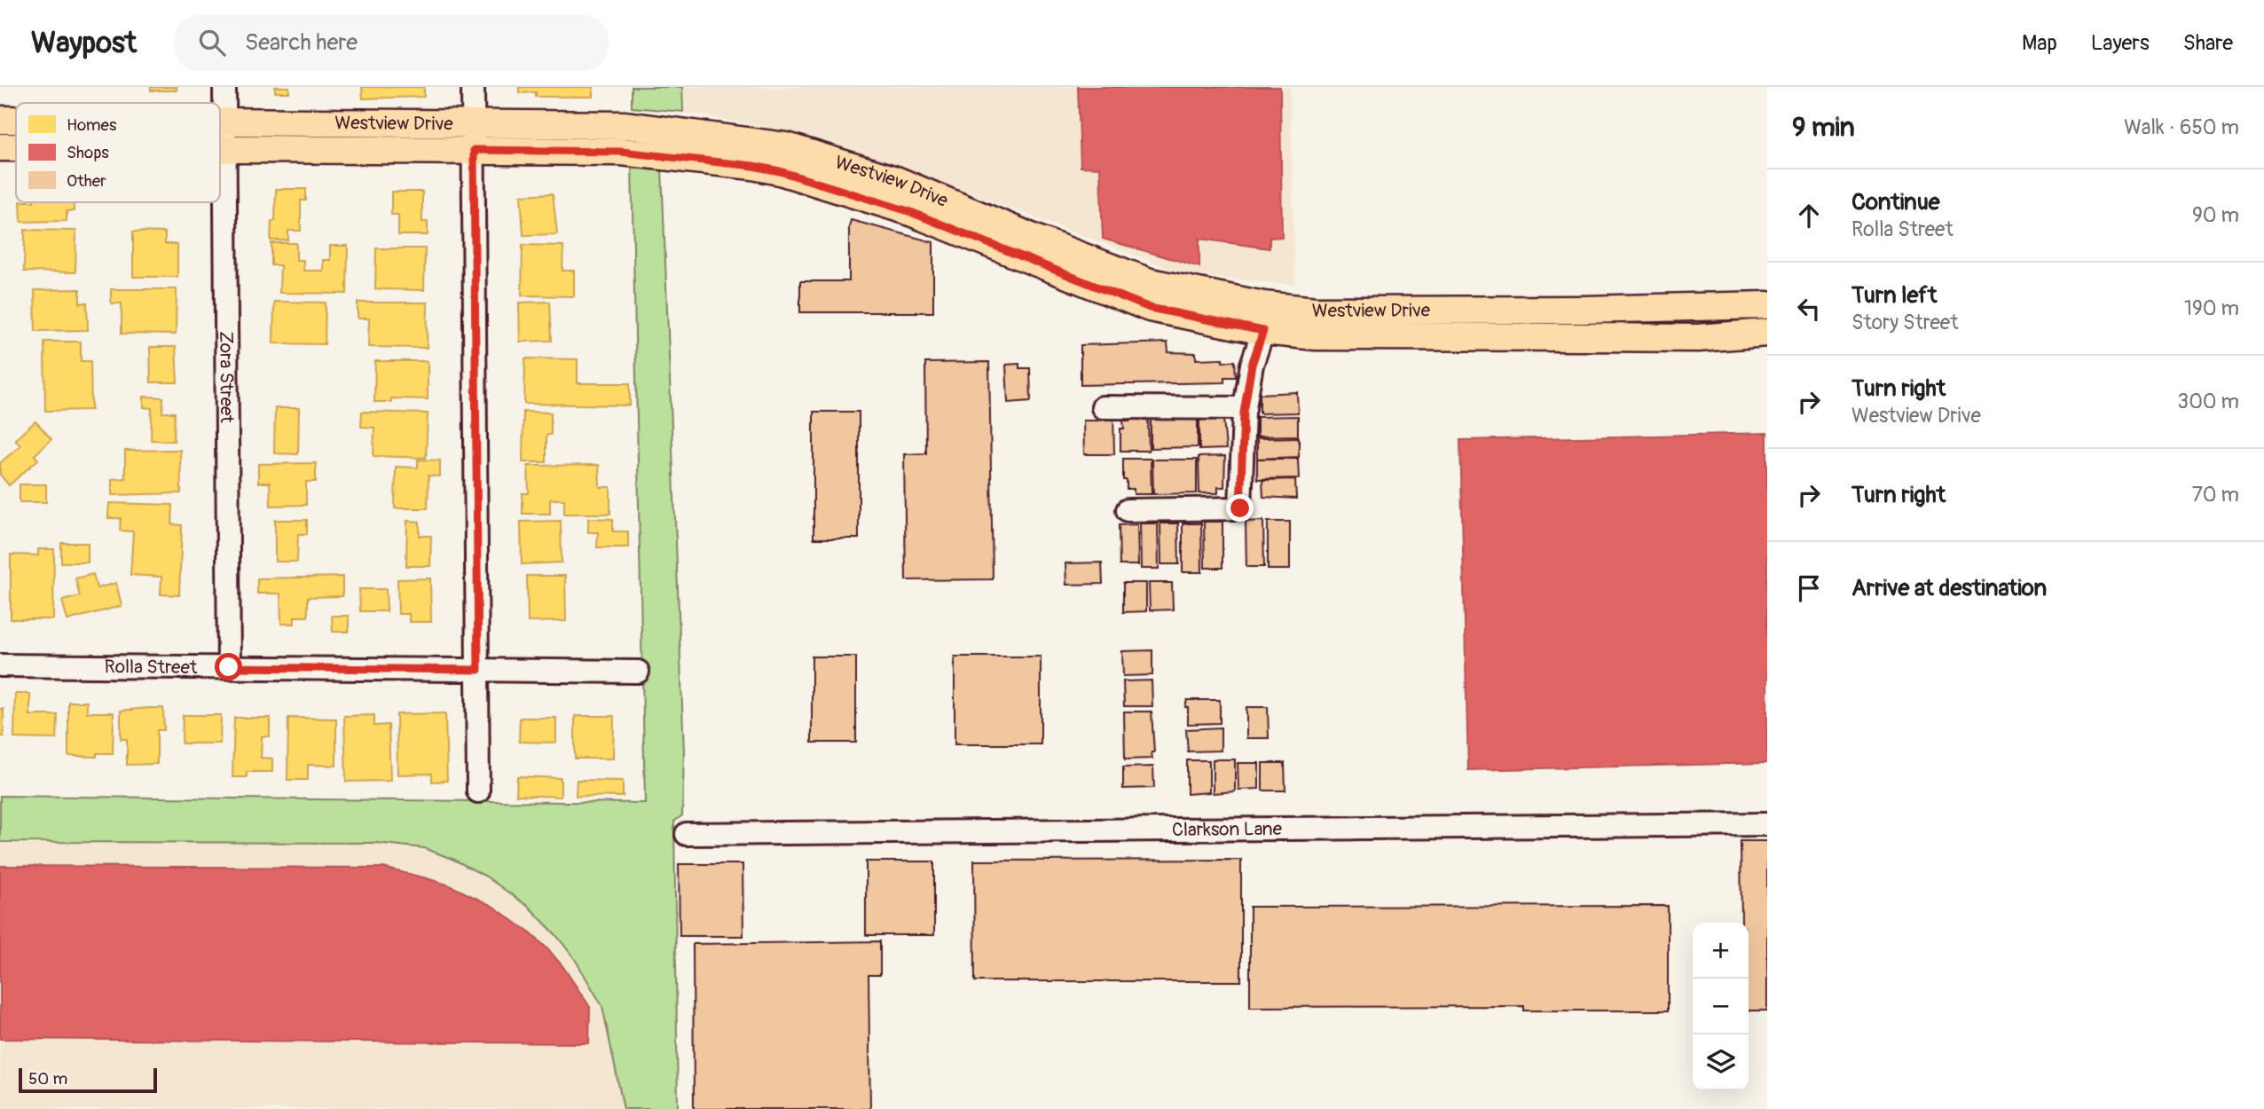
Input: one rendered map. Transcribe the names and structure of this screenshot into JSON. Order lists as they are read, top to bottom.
{
  "streets": {
    "main road": ["Westview Drive"],
    "street": ["Zora Street", "Rolla Street", "Clarkson Lane"]
  },
  "crossings": [
    ["Westview Drive", "Zora Street"],
    ["Zora Street", "Rolla Street"]
  ],
  "legend": ["Homes", "Shops", "Other"],
  "scale_bar": "50 m",
  "page": {
    "header": "Waypost",
    "search": "Search here",
    "nav": ["Map", "Layers", "Share"],
    "heading": ["9 min", "Walk · 650 m"],
    "list": [
      ["Continue", "Rolla Street", "90 m"],
      ["Turn left", "Story Street", "190 m"],
      ["Turn right", "Westview Drive", "300 m"],
      ["Turn right", "70 m"],
      "Arrive at destination"
    ],
    "map_buttons": ["+", "−"],
    "scale": "50 m"
  }
}
